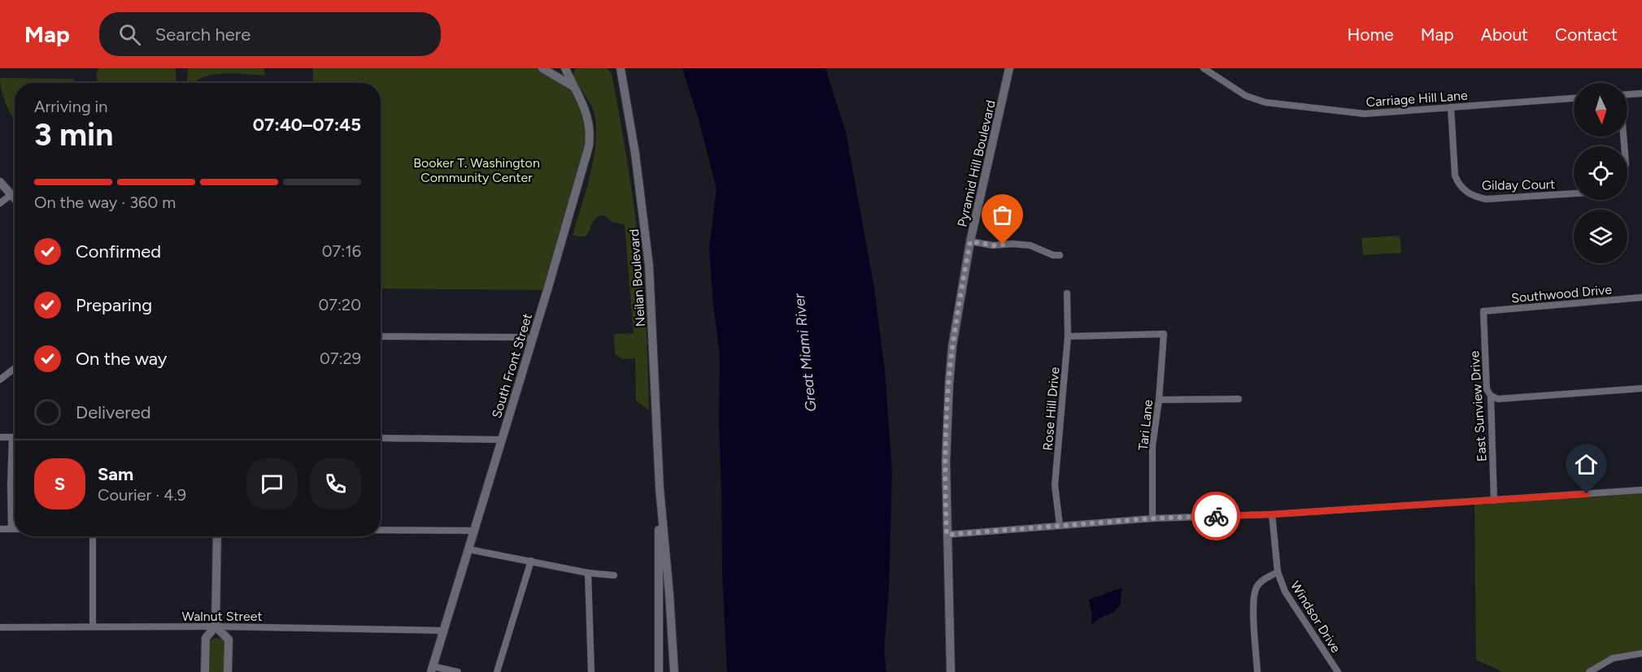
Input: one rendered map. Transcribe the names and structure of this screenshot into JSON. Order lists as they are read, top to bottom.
{
  "streets": {
    "street": [
      "Carriage Hill Lane",
      "Pyramid Hill Boulevard",
      "Gilday Court",
      "Neilan Boulevard",
      "Southwood Drive",
      "South Front Street",
      "East Sunview Drive",
      "Rose Hill Drive",
      "Tari Lane",
      "Walnut Street",
      "Windsor Drive"
    ]
  },
  "crossings": [
    ["Carriage Hill Lane", "Gilday Court"],
    ["Southwood Drive", "East Sunview Drive"],
    ["South Front Street", "Walnut Street"],
    ["Rose Hill Drive", "Tari Lane"]
  ],
  "water": ["Great Miami River"],
  "parks": ["Booker T. Washington Community Center"],
  "north": "bottom",
  "page": {
    "header": "Map",
    "search": "Search here",
    "nav": [
      "Home",
      "Map",
      "About",
      "Contact"
    ],
    "heading": ["3 min", "Arriving in", "07:40–07:45"],
    "panel": ["Sam", "Courier · 4.9"],
    "bar": "On the way · 360 m",
    "list": [
      ["Confirmed", "07:16"],
      ["Preparing", "07:20"],
      ["On the way", "07:29"],
      "Delivered"
    ],
    "round": "S"
  }
}
